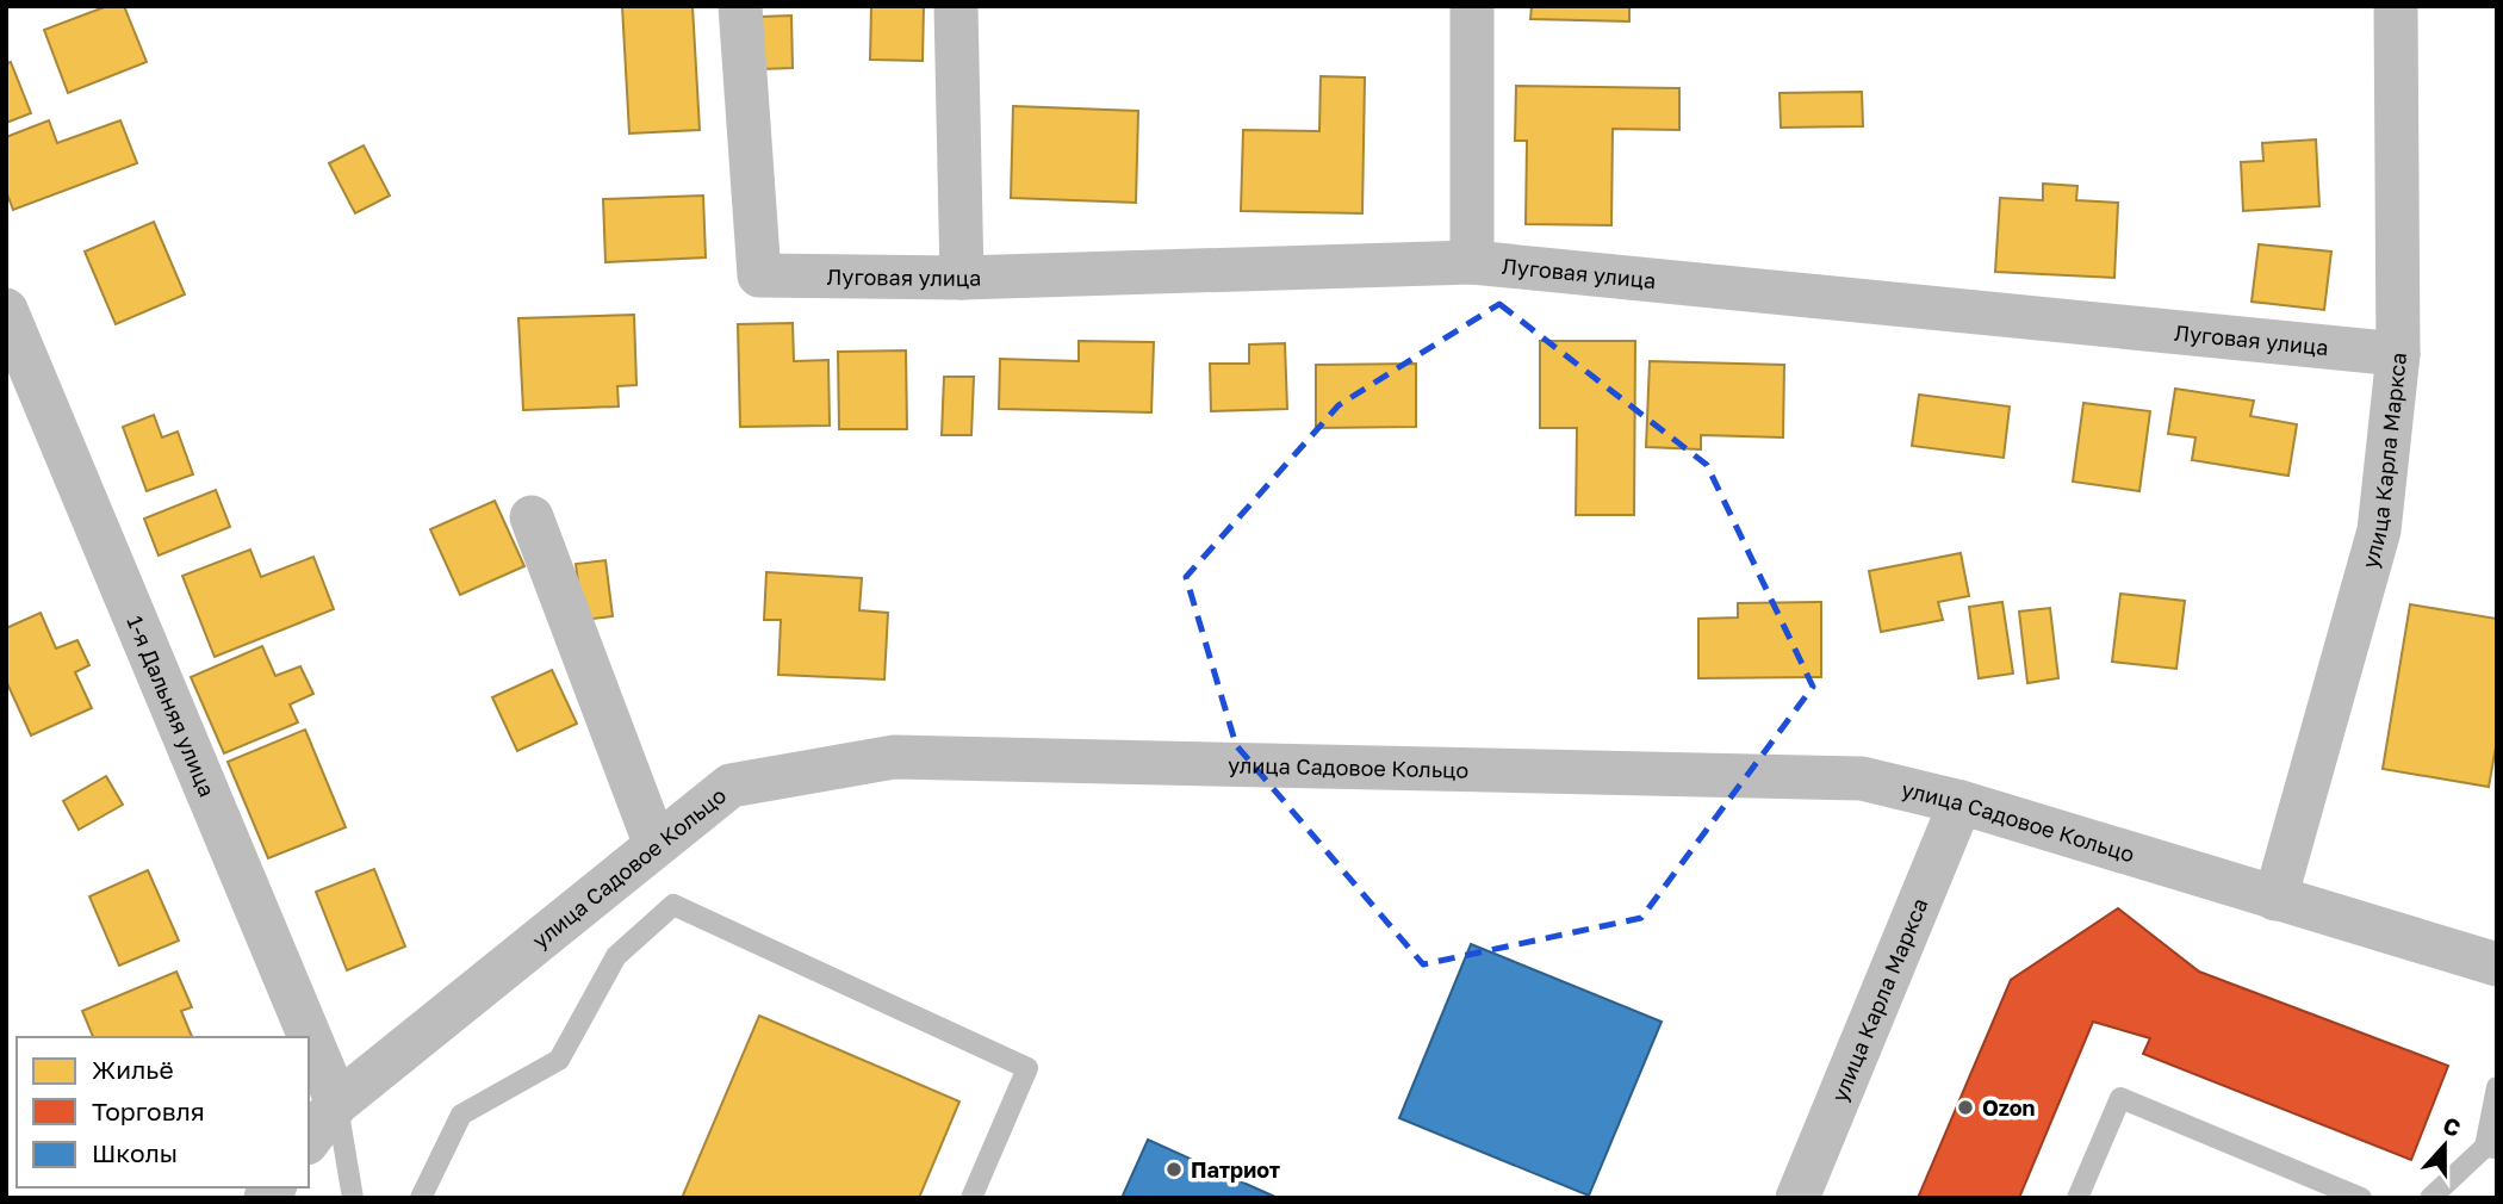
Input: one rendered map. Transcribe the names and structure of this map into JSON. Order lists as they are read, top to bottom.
{
  "streets": {
    "street": [
      "Луговая улица",
      "улица Карла Маркса",
      "1-я Дальняя улица",
      "улица Садовое Кольцо"
    ]
  },
  "crossings": [
    ["Луговая улица", "улица Карла Маркса"],
    ["улица Карла Маркса", "улица Садовое Кольцо"],
    ["1-я Дальняя улица", "улица Садовое Кольцо"]
  ],
  "places": ["Ozon", "Патриот"],
  "legend": ["Жильё", "Торговля", "Школы"],
  "north": "top"
}
